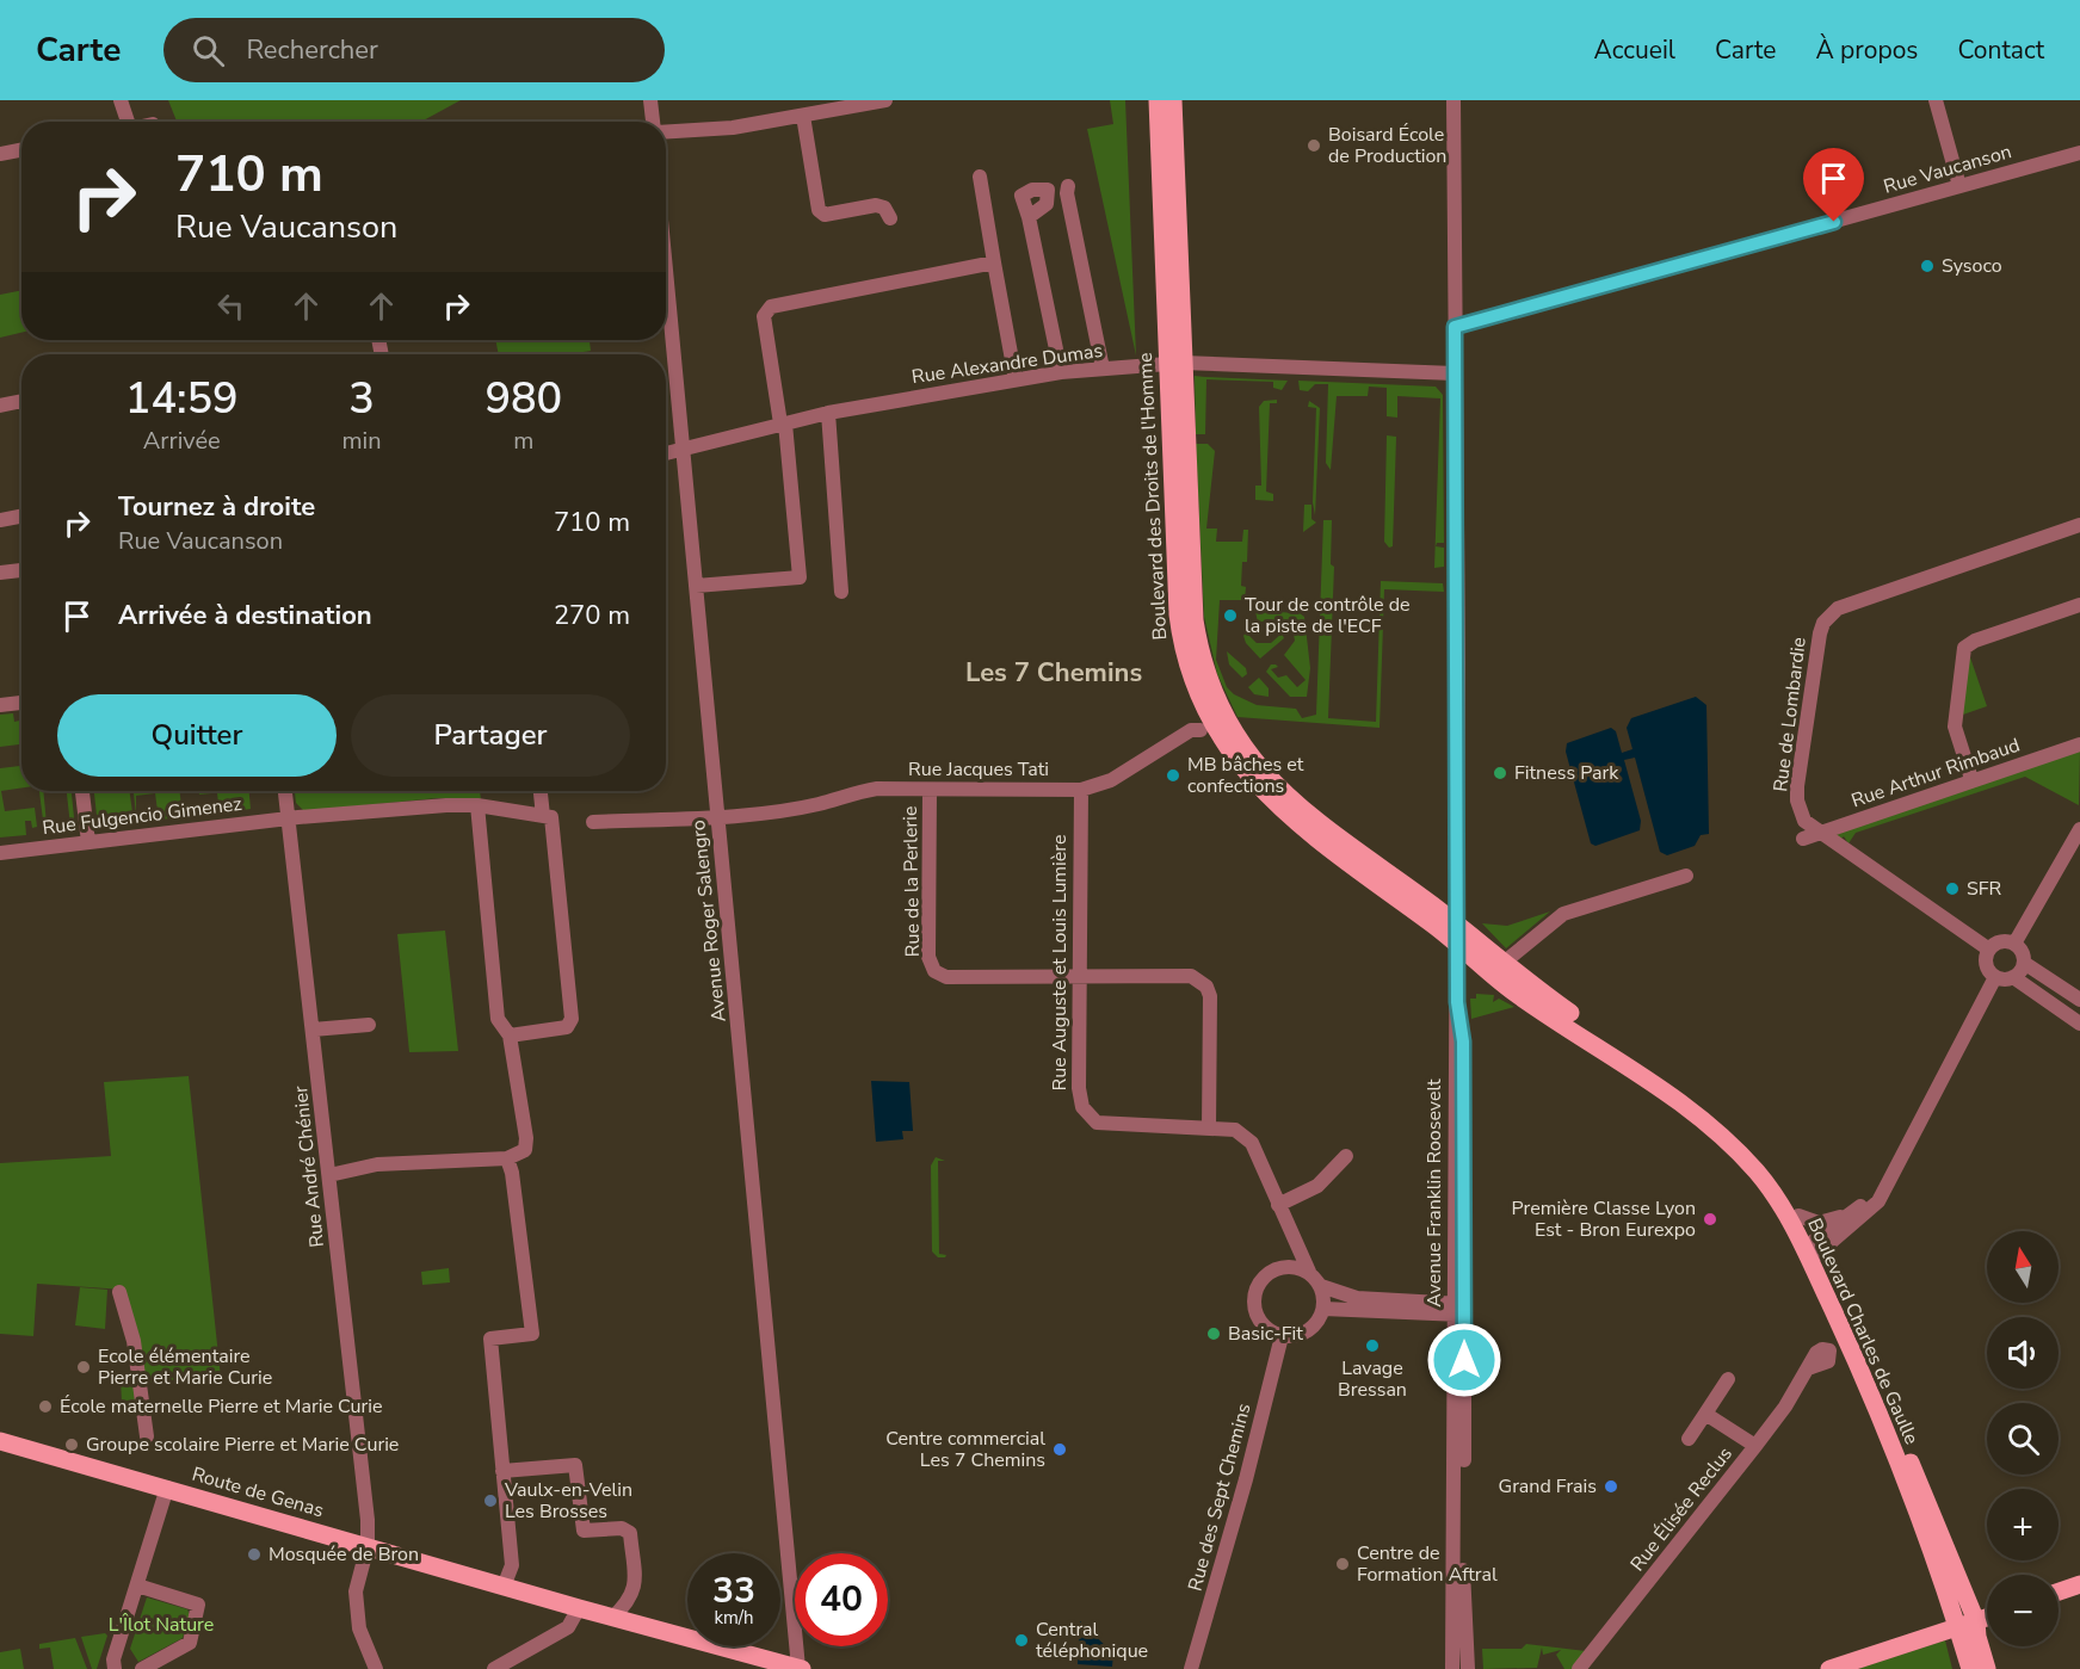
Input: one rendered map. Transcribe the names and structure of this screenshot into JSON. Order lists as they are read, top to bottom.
{
  "streets": {
    "main road": ["Boulevard des Droits de l'Homme", "Boulevard Charles de Gaulle", "Route de Genas"],
    "street": [
      "Rue Vaucanson",
      "Rue Alexandre Dumas",
      "Rue de Lombardie",
      "Rue Jacques Tati",
      "Rue Arthur Rimbaud",
      "Rue Fulgencio Gimenez",
      "Rue de la Perlerie",
      "Avenue Roger Salengro",
      "Rue Auguste et Louis Lumière",
      "Rue André Chénier",
      "Avenue Franklin Roosevelt",
      "Rue des Sept Chemins",
      "Rue Élisée Reclus"
    ]
  },
  "crossings": [
    ["Rue Vaucanson", "Avenue Franklin Roosevelt"],
    ["Rue Alexandre Dumas", "Boulevard des Droits de l'Homme"],
    ["Rue Alexandre Dumas", "Avenue Roger Salengro"],
    ["Rue Alexandre Dumas", "Avenue Franklin Roosevelt"],
    ["Boulevard des Droits de l'Homme", "Rue Jacques Tati"],
    ["Boulevard des Droits de l'Homme", "Avenue Franklin Roosevelt"],
    ["Boulevard des Droits de l'Homme", "Boulevard Charles de Gaulle"],
    ["Rue de Lombardie", "Rue Arthur Rimbaud"],
    ["Rue Jacques Tati", "Rue de la Perlerie"],
    ["Rue Jacques Tati", "Avenue Roger Salengro"],
    ["Rue Jacques Tati", "Rue Auguste et Louis Lumière"],
    ["Rue Fulgencio Gimenez", "Rue André Chénier"],
    ["Rue de la Perlerie", "Rue Auguste et Louis Lumière"],
    ["Avenue Roger Salengro", "Route de Genas"],
    ["Rue Auguste et Louis Lumière", "Rue des Sept Chemins"],
    ["Rue André Chénier", "Route de Genas"],
    ["Avenue Franklin Roosevelt", "Boulevard Charles de Gaulle"]
  ],
  "districts": ["Les 7 Chemins"],
  "parks": ["L'Îlot Nature"],
  "places": [
    "Boisard École de Production",
    "Sysoco",
    "Tour de contrôle de la piste de l'ECF",
    "Fitness Park",
    "MB bâches et confections",
    "SFR",
    "Première Classe Lyon Est - Bron Eurexpo",
    "Basic-Fit",
    "Lavage Bressan",
    "Ecole élémentaire Pierre et Marie Curie",
    "École maternelle Pierre et Marie Curie",
    "Groupe scolaire Pierre et Marie Curie",
    "Centre commercial Les 7 Chemins",
    "Grand Frais",
    "Vaulx-en-Velin Les Brosses",
    "Mosquée de Bron",
    "Centre de Formation Aftral",
    "Central téléphonique"
  ],
  "north": "top",
  "page": {
    "header": "Carte",
    "search": "Rechercher",
    "nav": [
      "Accueil",
      "Carte",
      "À propos",
      "Contact"
    ],
    "turn": ["710 m", "Rue Vaucanson"],
    "eta": [
      "14:59",
      "Arrivée",
      "3",
      "min",
      "980",
      "m"
    ],
    "list": [
      {
        "name": "Tournez à droite",
        "note": "Rue Vaucanson",
        "value": "710 m"
      },
      {
        "name": "Arrivée à destination",
        "value": "270 m"
      }
    ],
    "buttons": ["Quitter", "Partager"],
    "map_buttons": ["+", "−"],
    "speed": "33 km/h",
    "limit": "40"
  }
}
